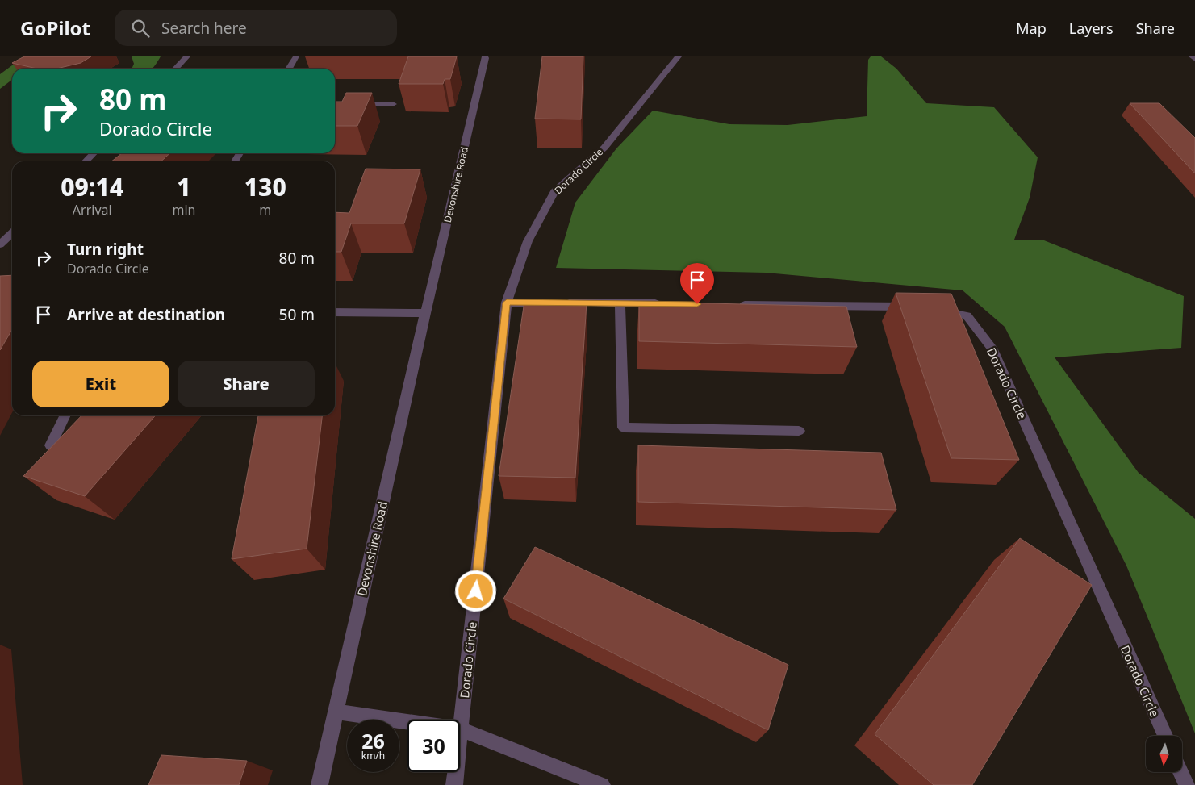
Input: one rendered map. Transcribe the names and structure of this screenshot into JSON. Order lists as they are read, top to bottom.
{
  "streets": {
    "street": ["Dorado Circle", "Devonshire Road"]
  },
  "north": "bottom",
  "page": {
    "header": "GoPilot",
    "search": "Search here",
    "nav": ["Map", "Layers", "Share"],
    "turn": ["80 m", "Dorado Circle"],
    "eta": [
      "09:14",
      "Arrival",
      "1",
      "min",
      "130",
      "m"
    ],
    "list": [
      {
        "name": "Turn right",
        "note": "Dorado Circle",
        "value": "80 m"
      },
      {
        "name": "Arrive at destination",
        "value": "50 m"
      }
    ],
    "buttons": ["Exit", "Share"],
    "speed": "26 km/h",
    "limit": "30"
  }
}
